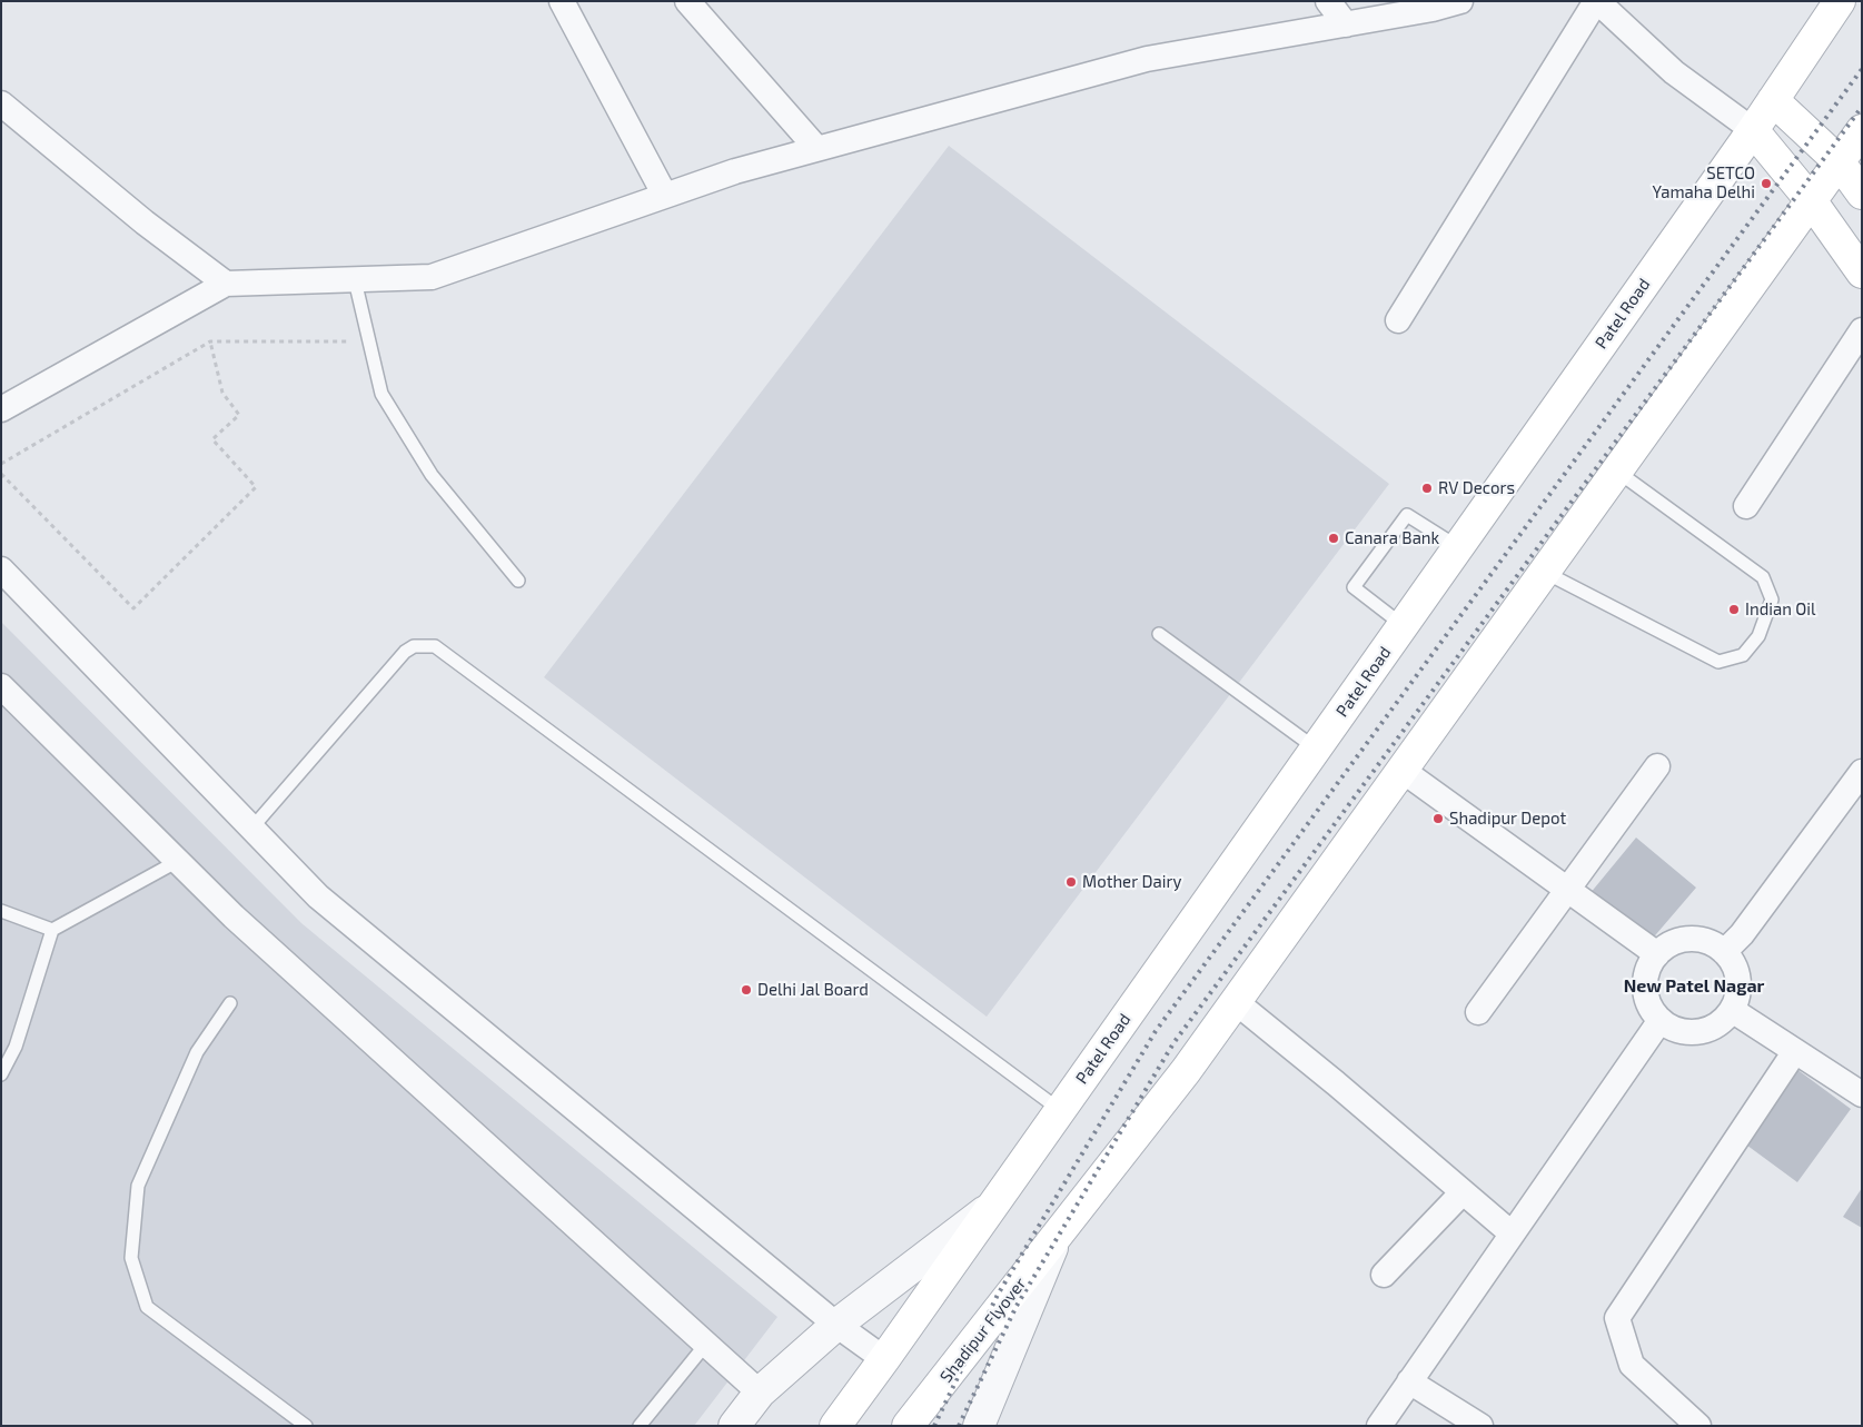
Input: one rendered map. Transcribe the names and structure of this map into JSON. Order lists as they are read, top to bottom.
{
  "streets": {
    "main road": ["Patel Road", "Shadipur Flyover"]
  },
  "districts": ["New Patel Nagar"],
  "places": [
    "SETCO Yamaha Delhi",
    "RV Decors",
    "Canara Bank",
    "Indian Oil",
    "Shadipur Depot",
    "Mother Dairy",
    "Delhi Jal Board"
  ]
}
